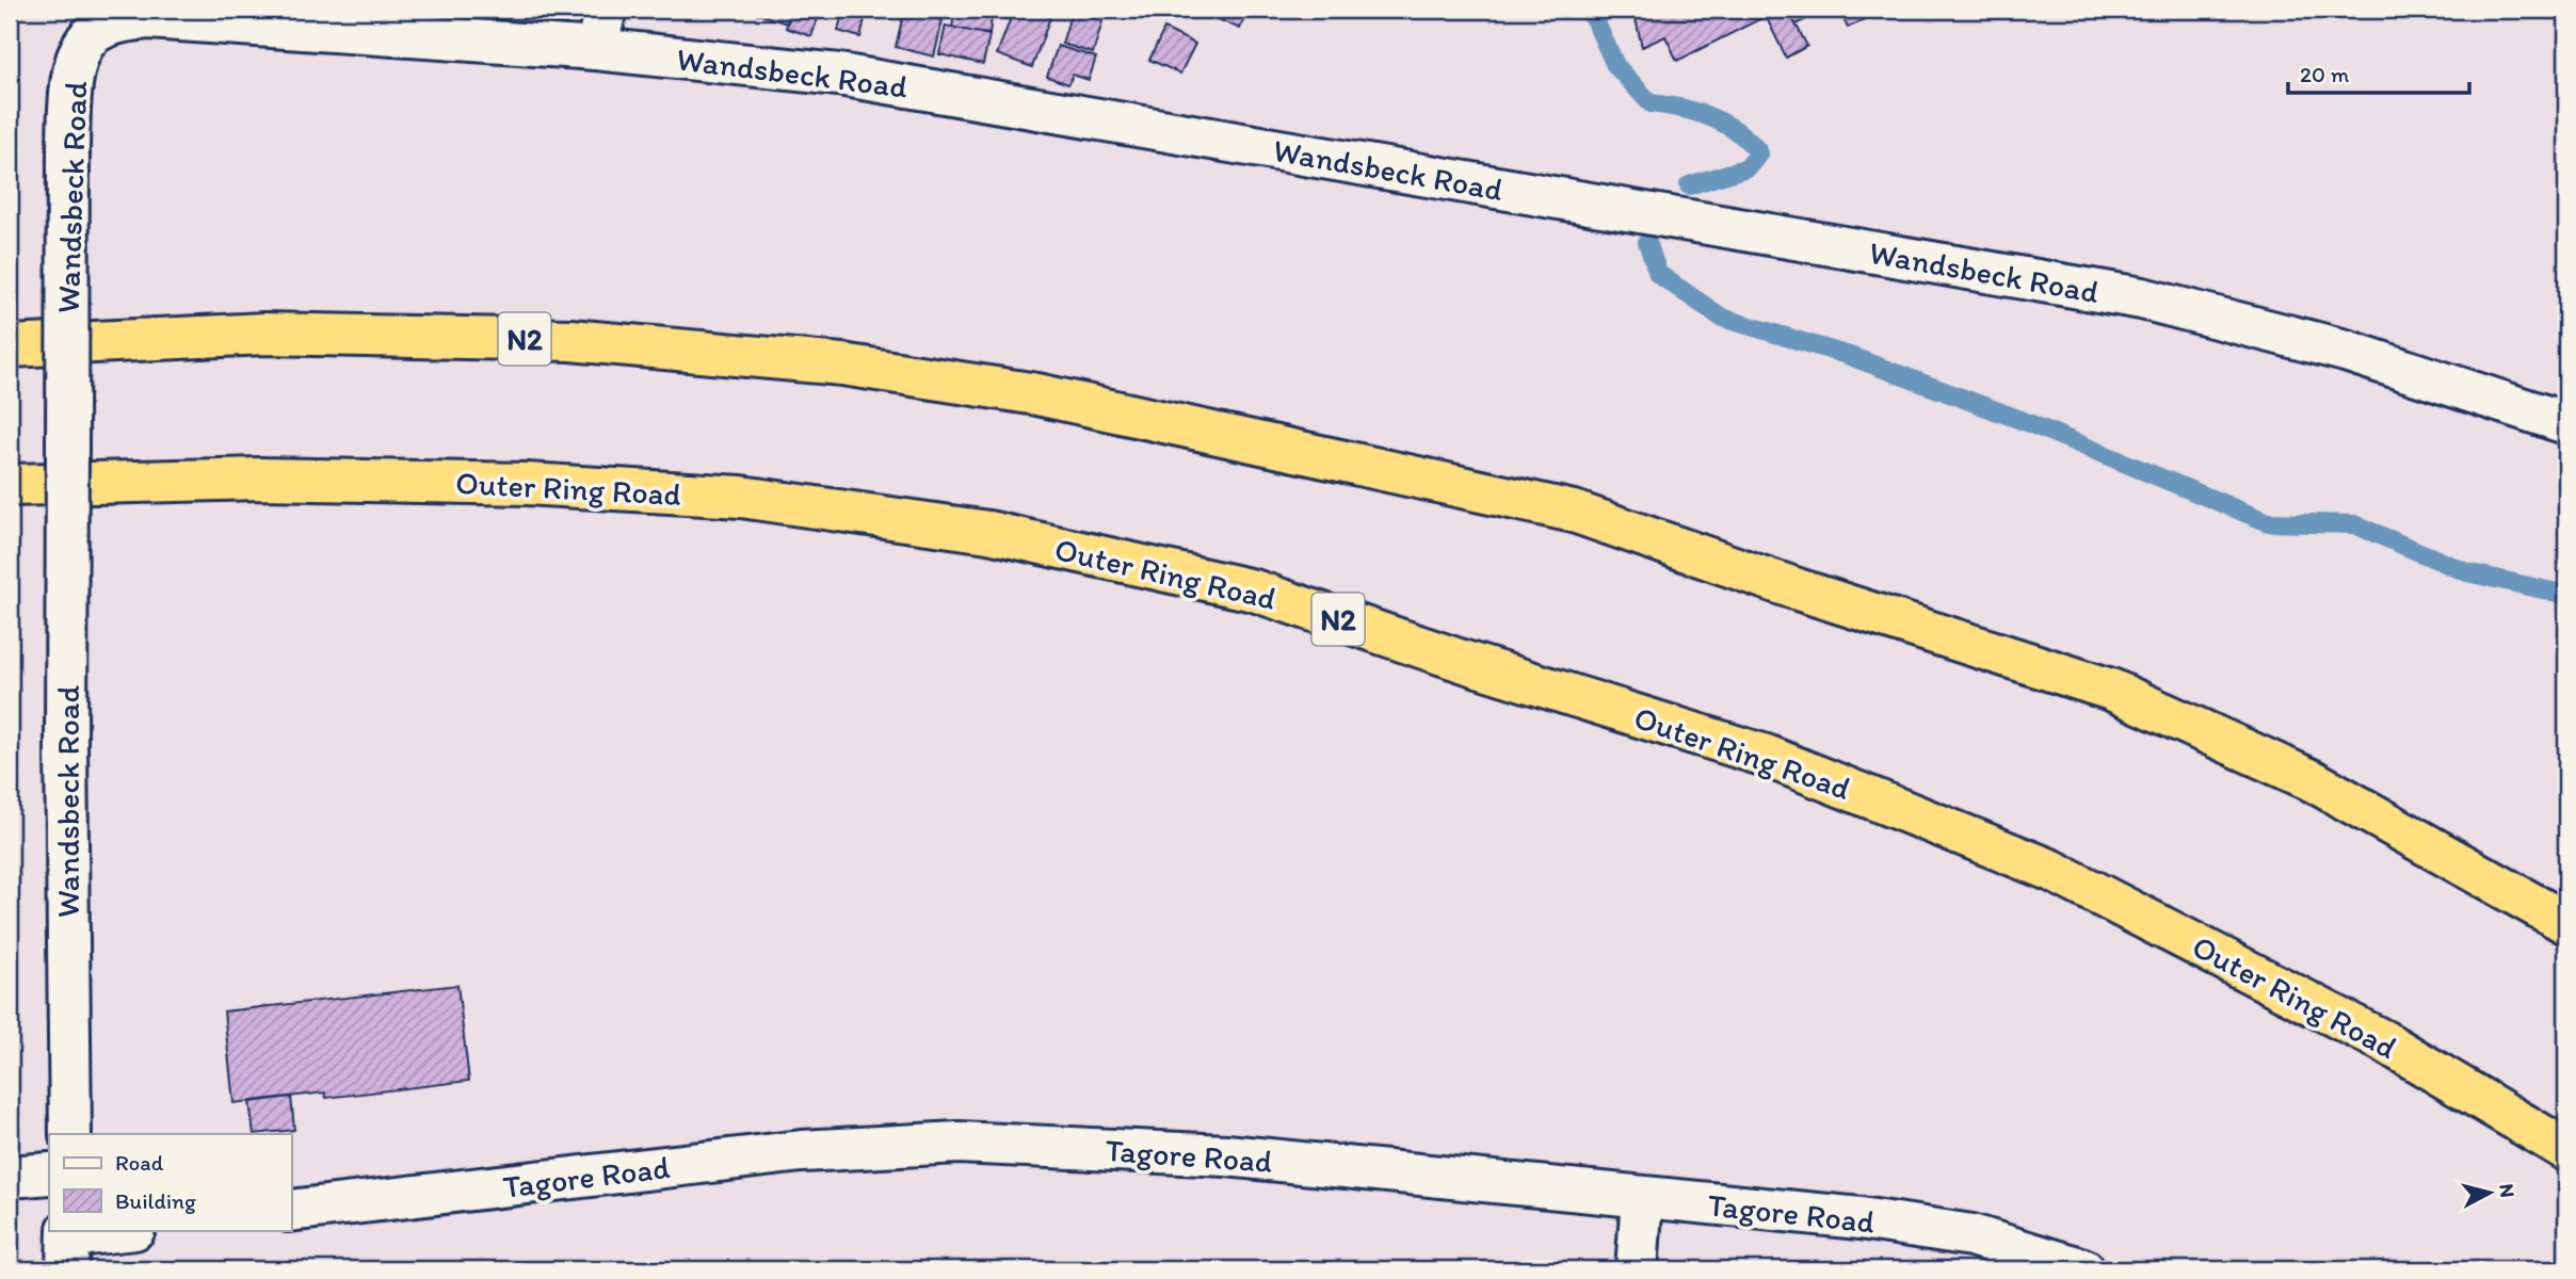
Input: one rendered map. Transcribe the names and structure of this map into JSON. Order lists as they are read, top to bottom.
{
  "streets": {
    "highway": ["N2", "Outer Ring Road"],
    "street": ["Wandsbeck Road", "Tagore Road"]
  },
  "legend": ["Road", "Building"],
  "scale_bar": "20 m",
  "north": "right"
}
